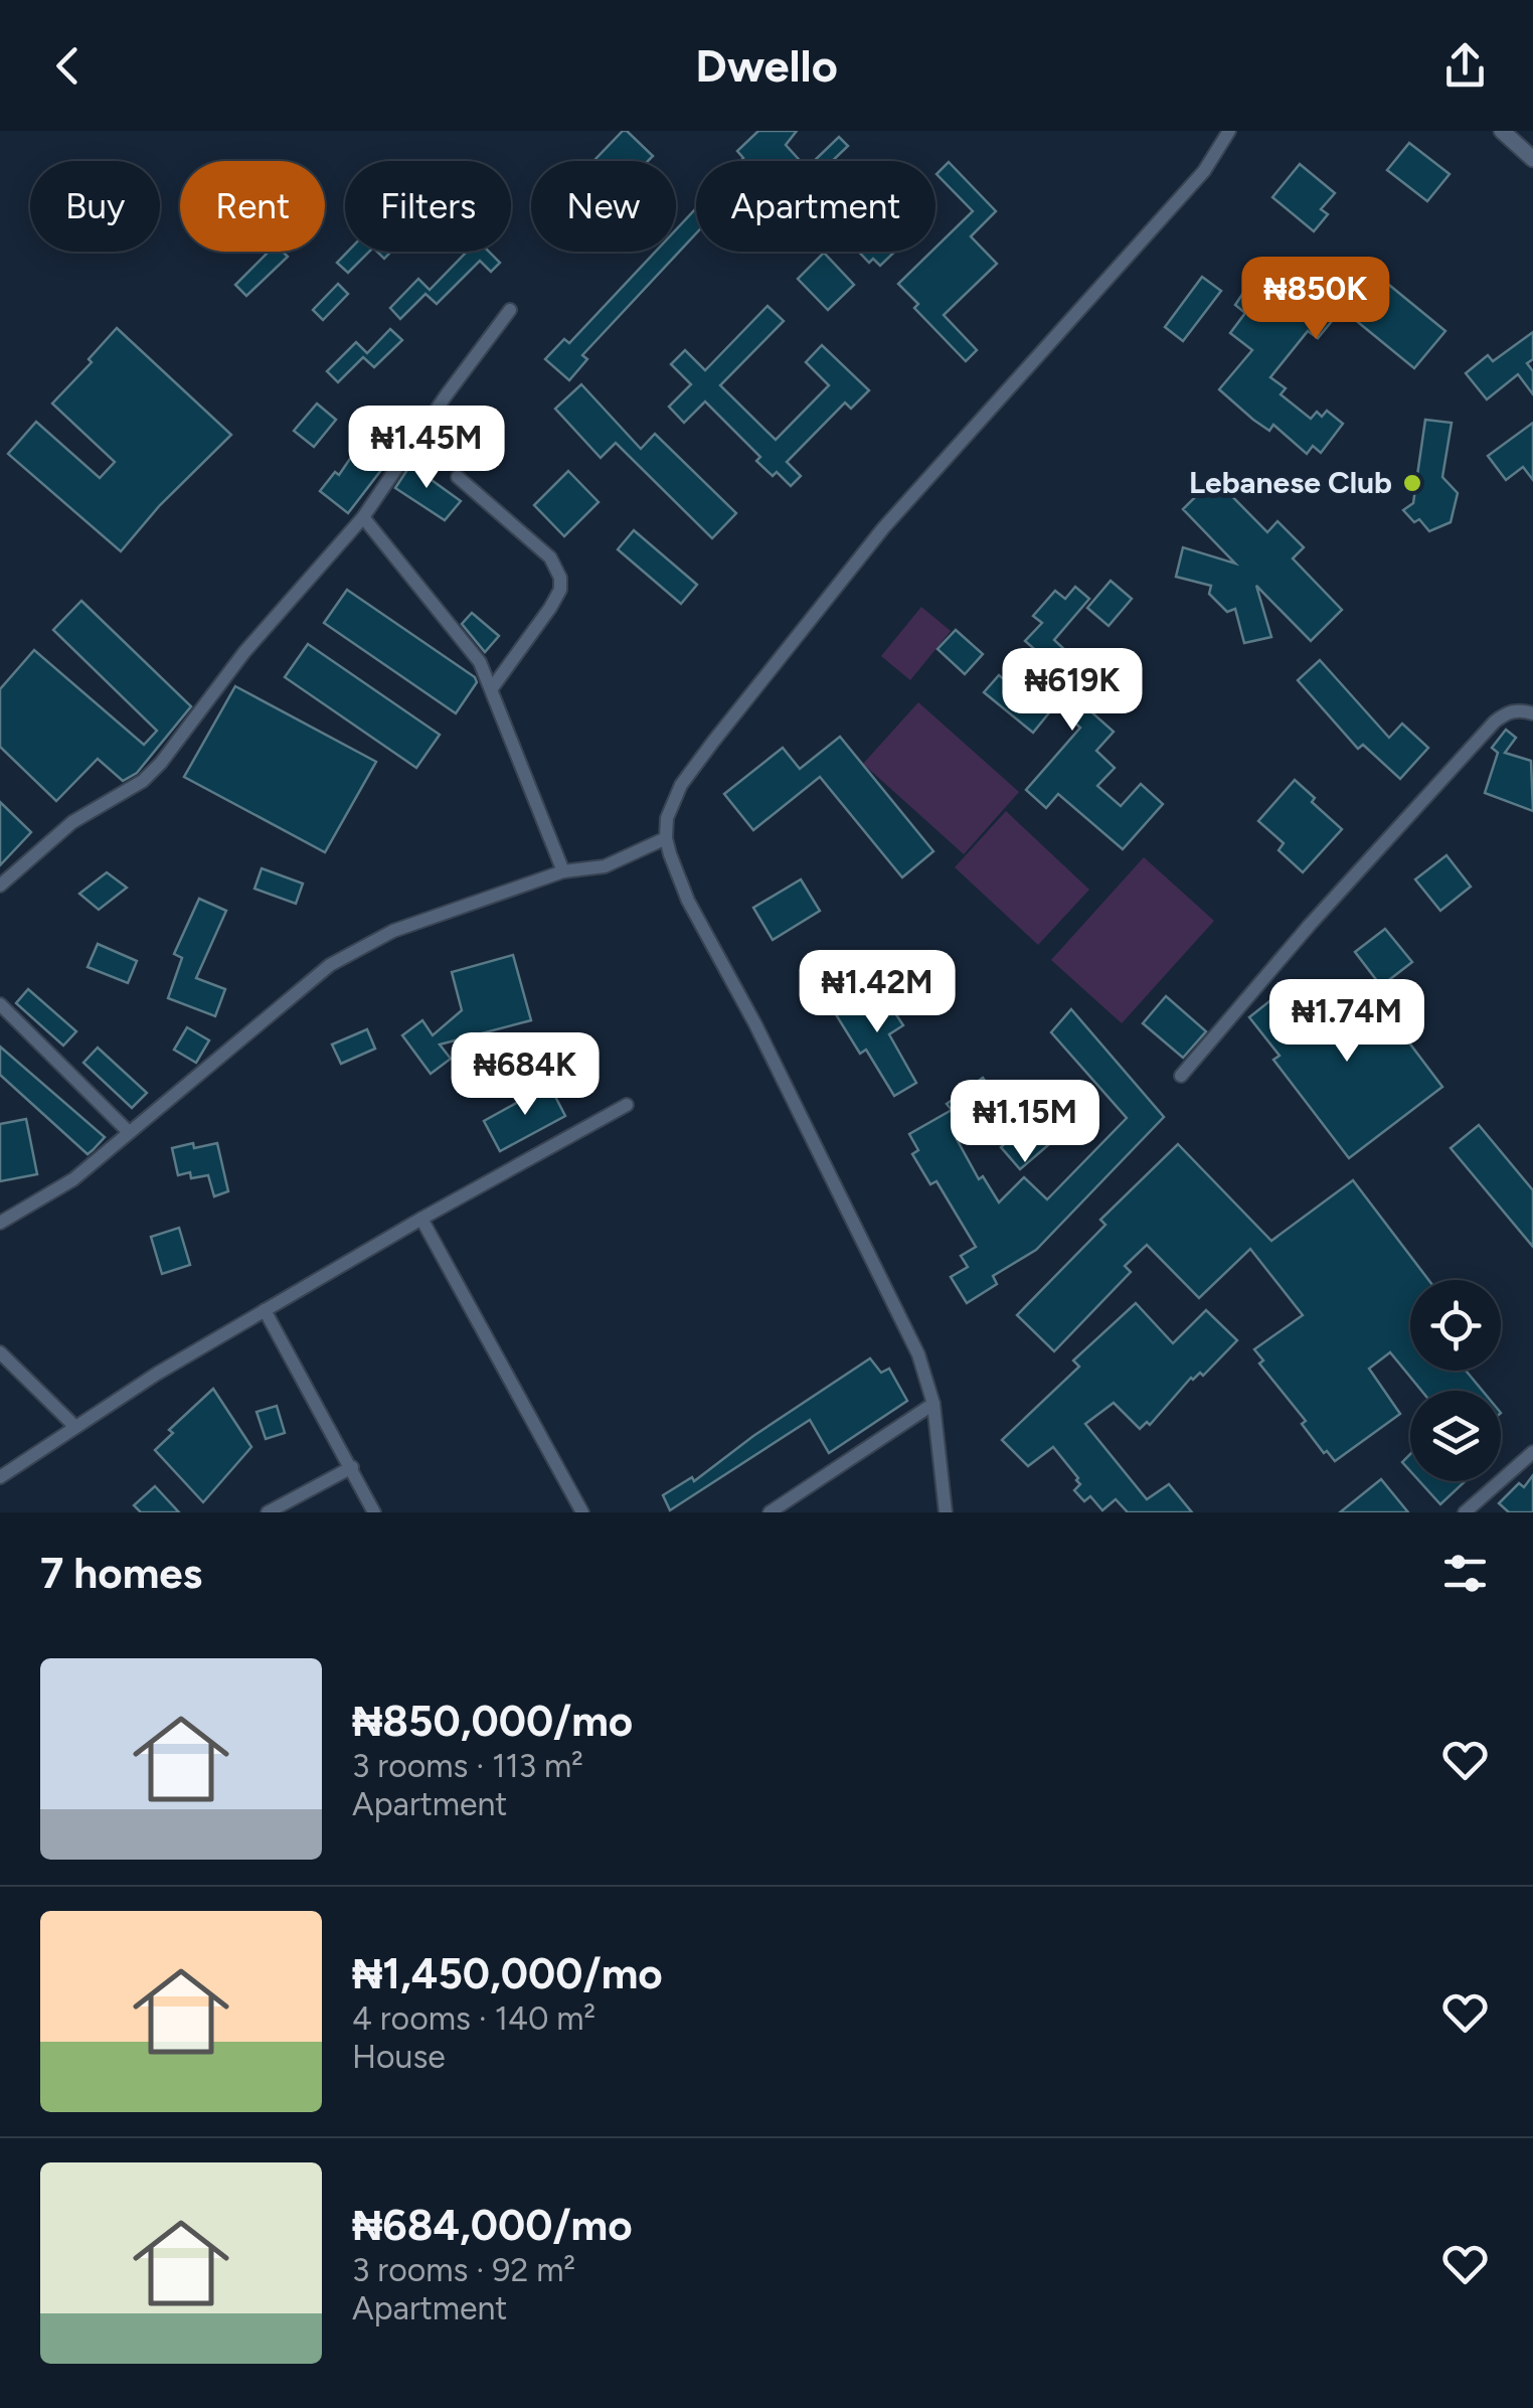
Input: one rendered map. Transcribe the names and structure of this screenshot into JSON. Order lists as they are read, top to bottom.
{
  "places": ["Lebanese Club"],
  "page": {
    "header": "Dwello",
    "chip": [
      "Buy",
      "Rent",
      "Filters",
      "New",
      "Apartment"
    ],
    "price": [
      "₦850K",
      "₦1.45M",
      "₦619K",
      "₦1.42M",
      "₦1.74M",
      "₦684K",
      "₦1.15M"
    ],
    "heading": "7 homes",
    "list": [
      {
        "name": "₦850,000/mo",
        "note": "3 rooms · 113 m² · Apartment"
      },
      {
        "name": "₦1,450,000/mo",
        "note": "4 rooms · 140 m² · House"
      },
      {
        "name": "₦684,000/mo",
        "note": "3 rooms · 92 m² · Apartment"
      }
    ]
  }
}
